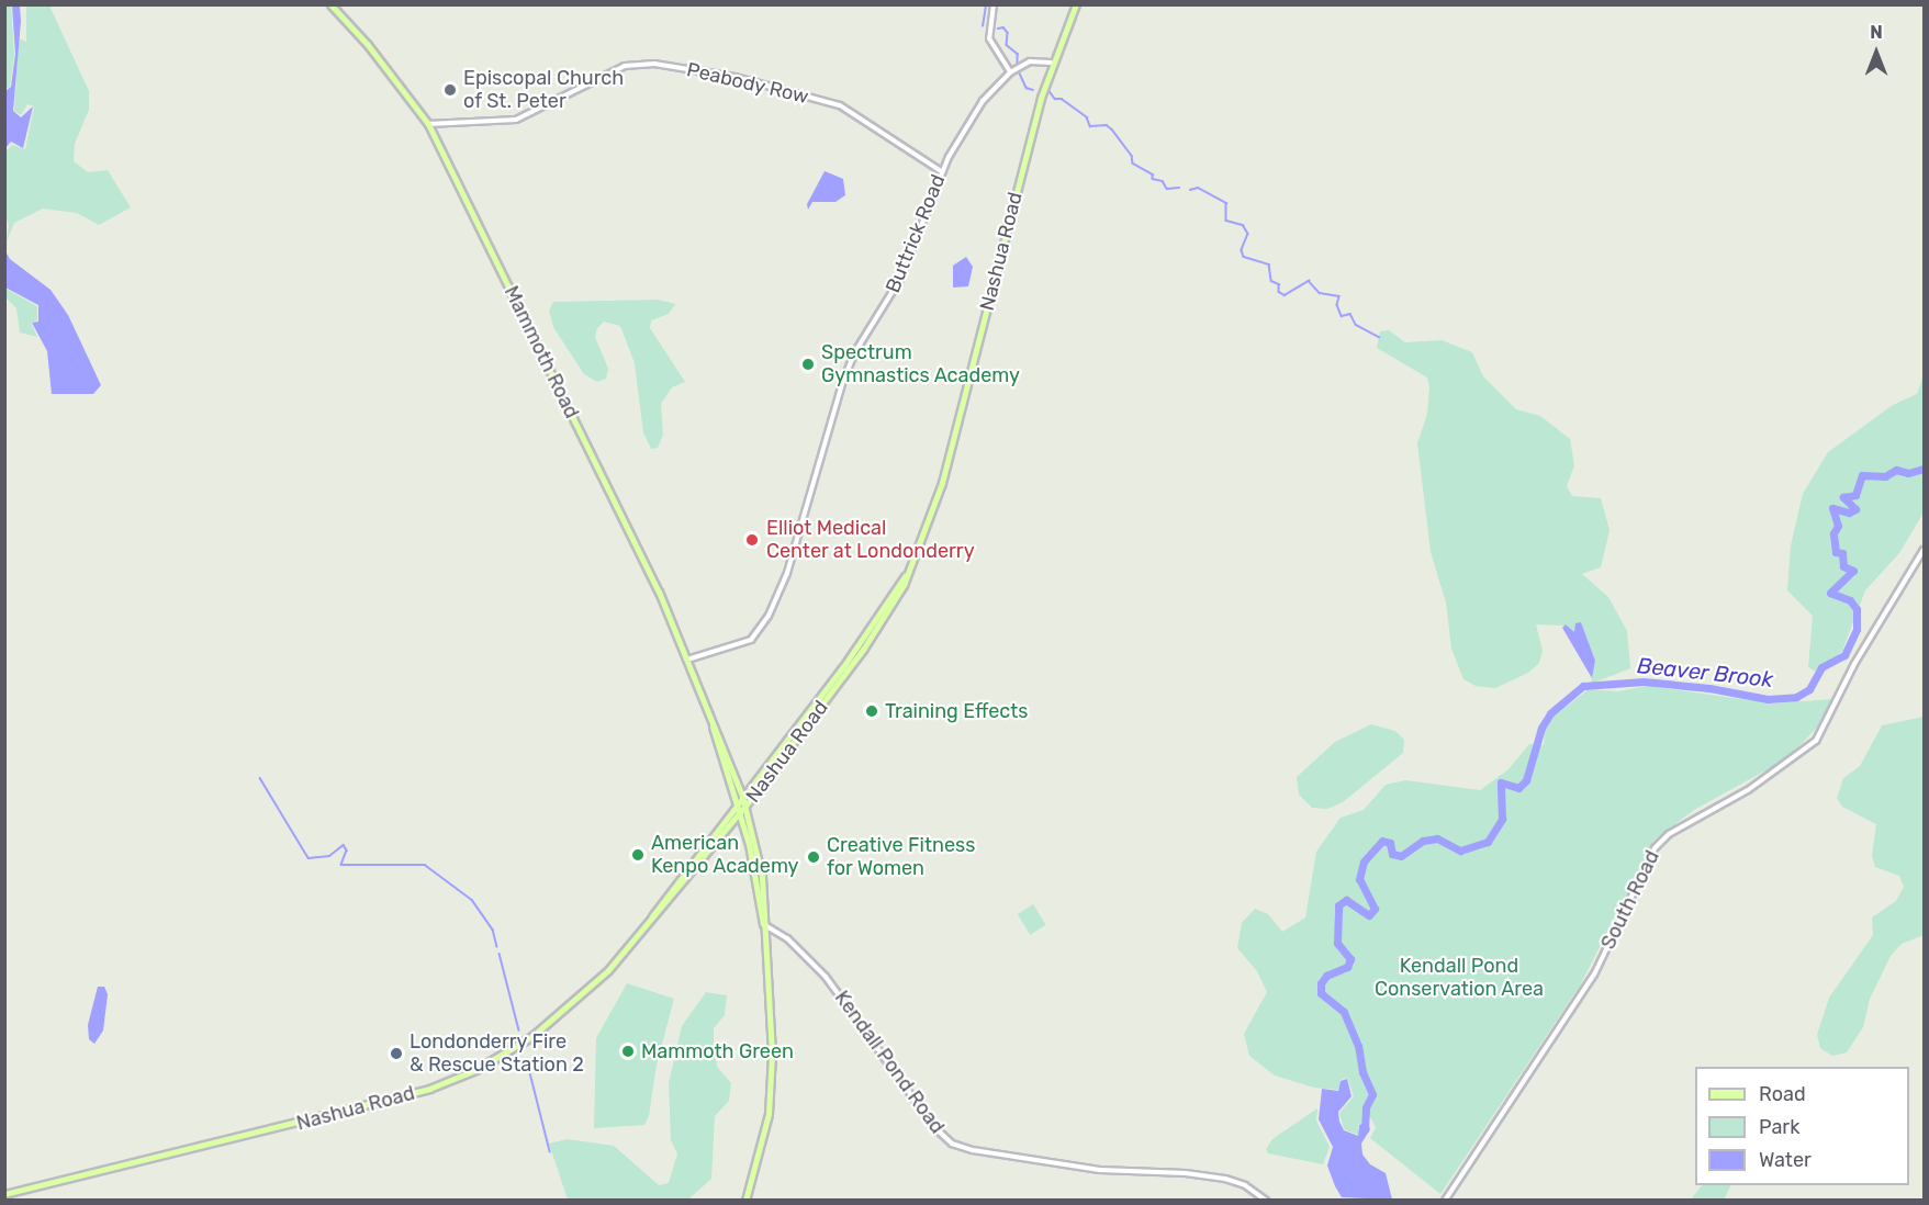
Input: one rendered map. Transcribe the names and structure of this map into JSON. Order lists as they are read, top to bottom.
{
  "streets": {
    "main road": ["Nashua Road", "Mammoth Road"],
    "street": [
      "Peabody Row",
      "Buttrick Road",
      "South Road",
      "Kendall Pond Road"
    ]
  },
  "crossings": [
    ["Peabody Row", "Buttrick Road"],
    ["Peabody Row", "Mammoth Road"],
    ["Buttrick Road", "Nashua Road"],
    ["Buttrick Road", "Mammoth Road"],
    ["Nashua Road", "Mammoth Road"],
    ["Mammoth Road", "Kendall Pond Road"]
  ],
  "water": ["Beaver Brook"],
  "parks": ["Kendall Pond Conservation Area"],
  "places": [
    "Episcopal Church of St. Peter",
    "Spectrum Gymnastics Academy",
    "Elliot Medical Center at Londonderry",
    "Training Effects",
    "American Kenpo Academy",
    "Creative Fitness for Women",
    "Mammoth Green",
    "Londonderry Fire & Rescue Station 2"
  ],
  "legend": ["Road", "Park", "Water"],
  "north": "top"
}
